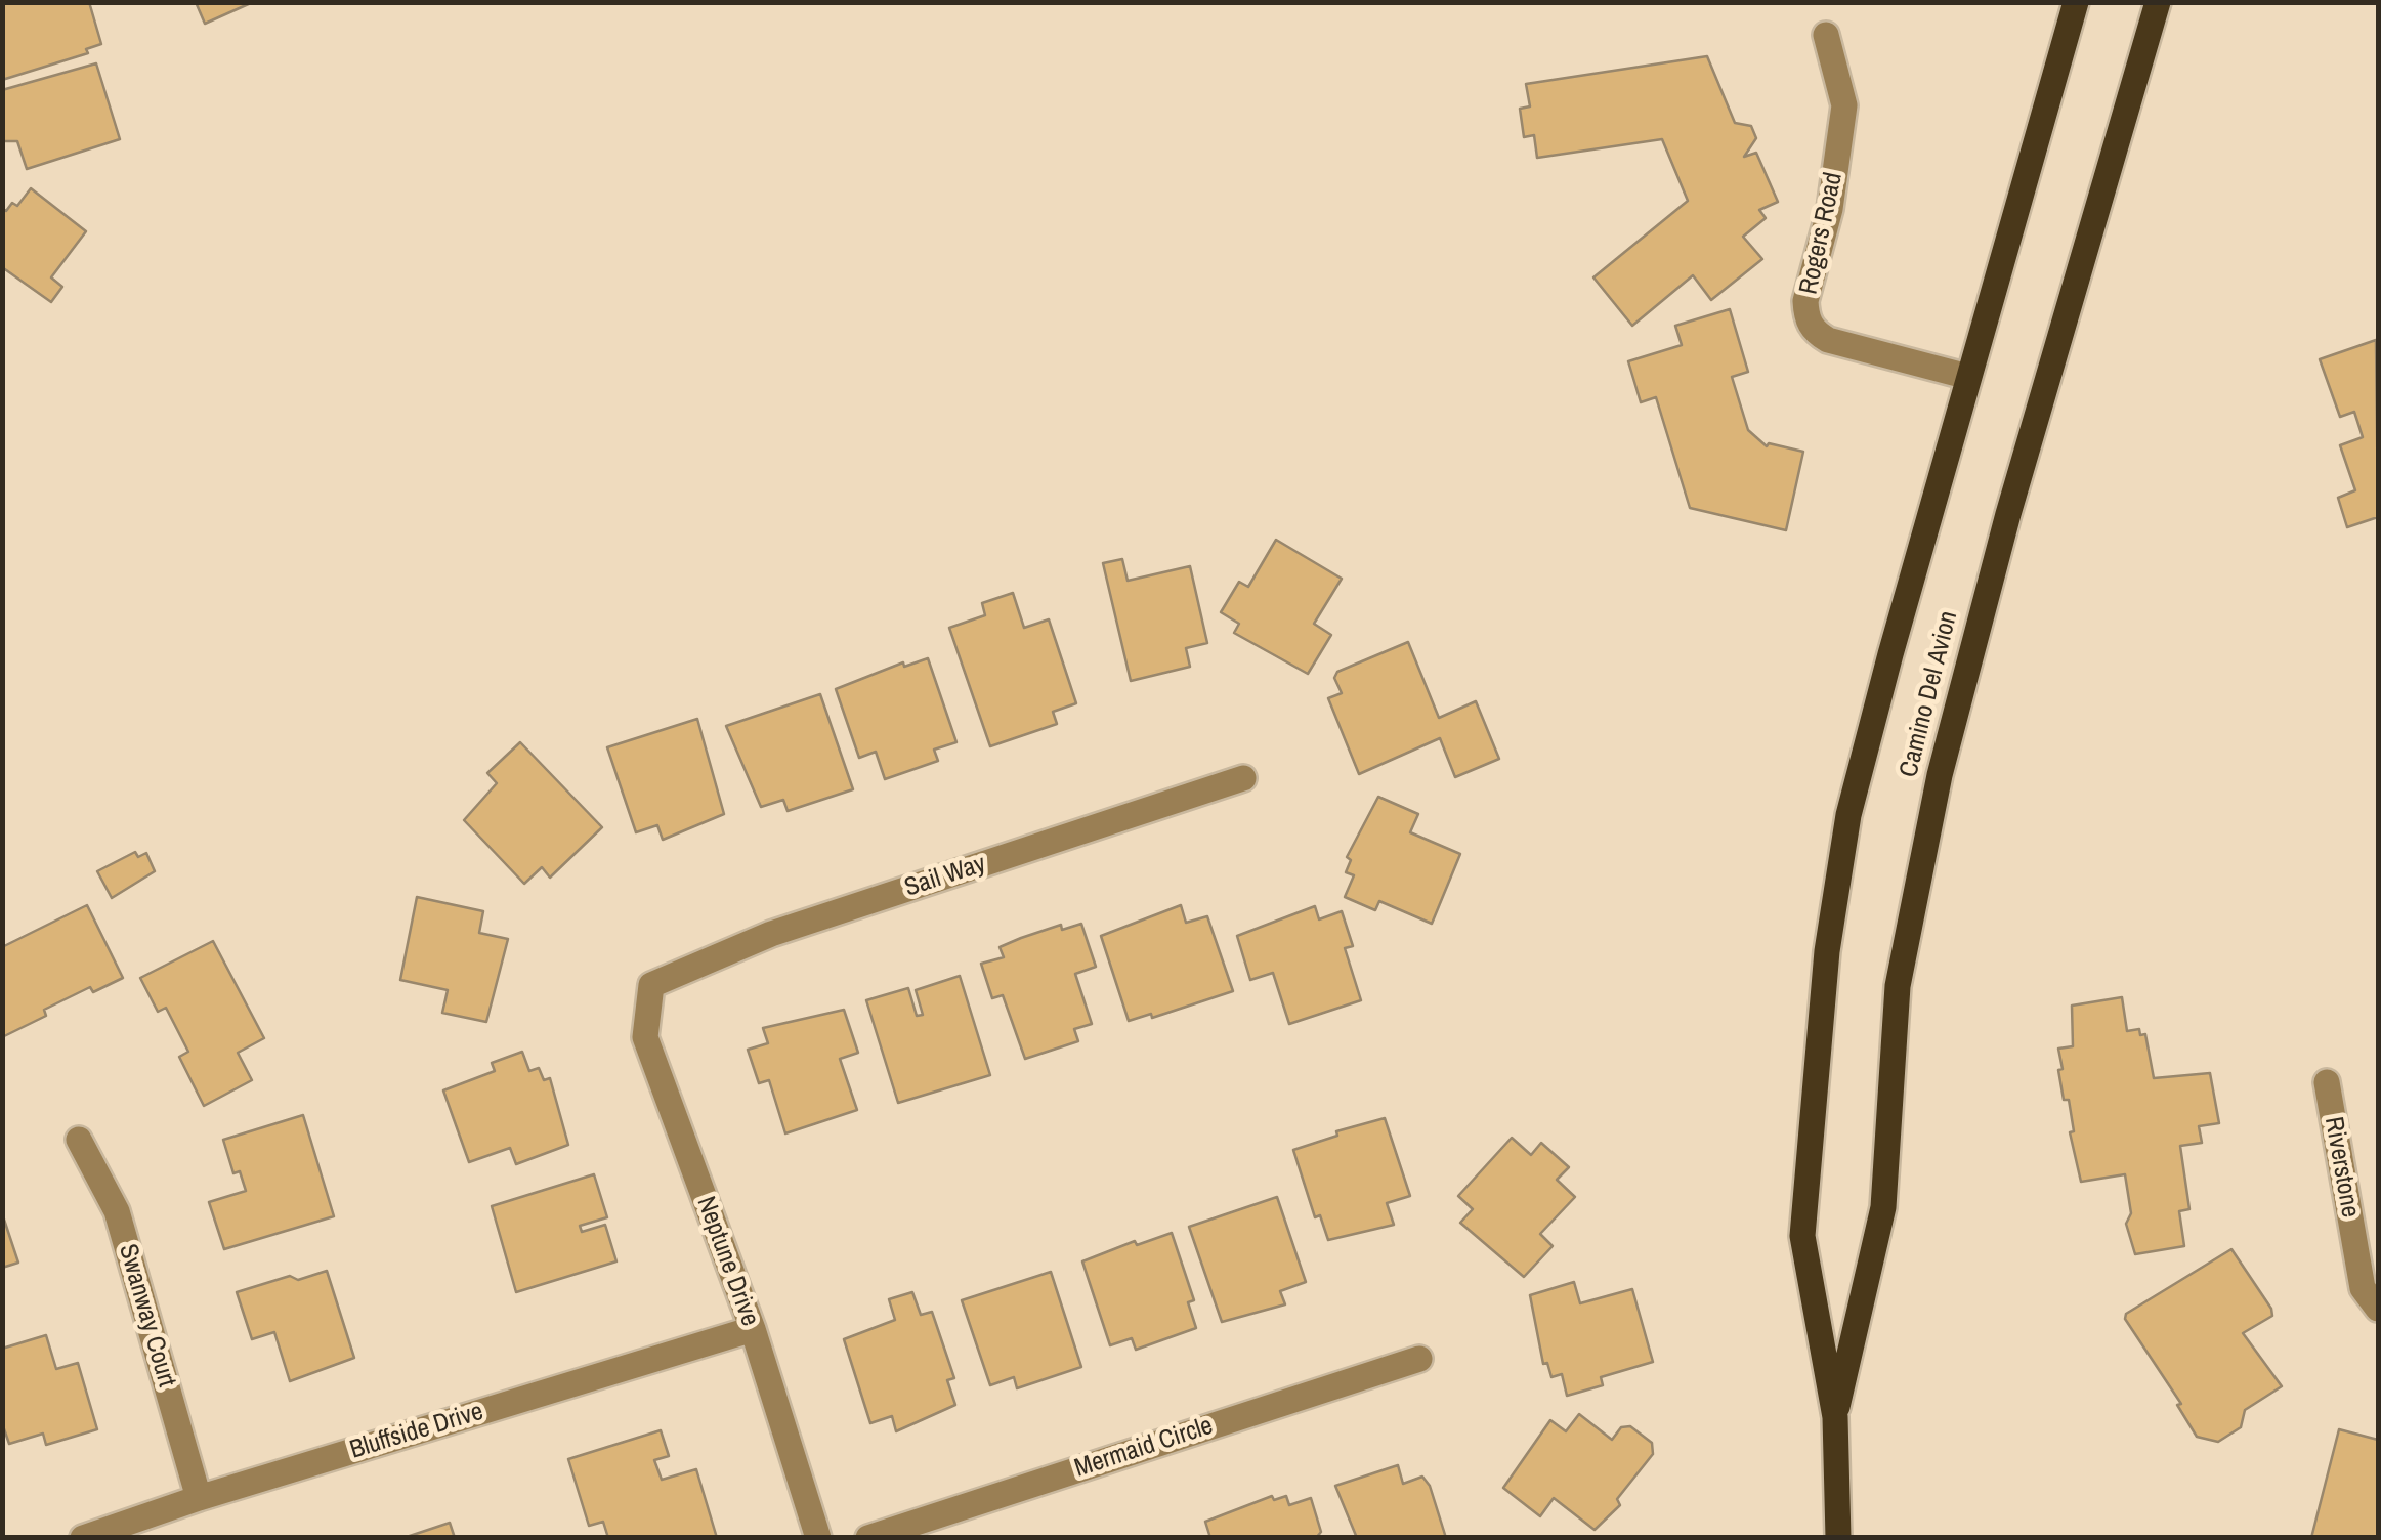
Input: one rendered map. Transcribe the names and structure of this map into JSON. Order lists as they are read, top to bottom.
{
  "streets": {
    "main road": ["Camino Del Avion"],
    "street": [
      "Rogers Road",
      "Sail Way",
      "Riverstone",
      "Neptune Drive",
      "Swanway Court",
      "Bluffside Drive",
      "Mermaid Circle"
    ]
  },
  "crossings": [
    ["Rogers Road", "Camino Del Avion"],
    ["Sail Way", "Neptune Drive"],
    ["Neptune Drive", "Bluffside Drive"],
    ["Swanway Court", "Bluffside Drive"]
  ]
}
